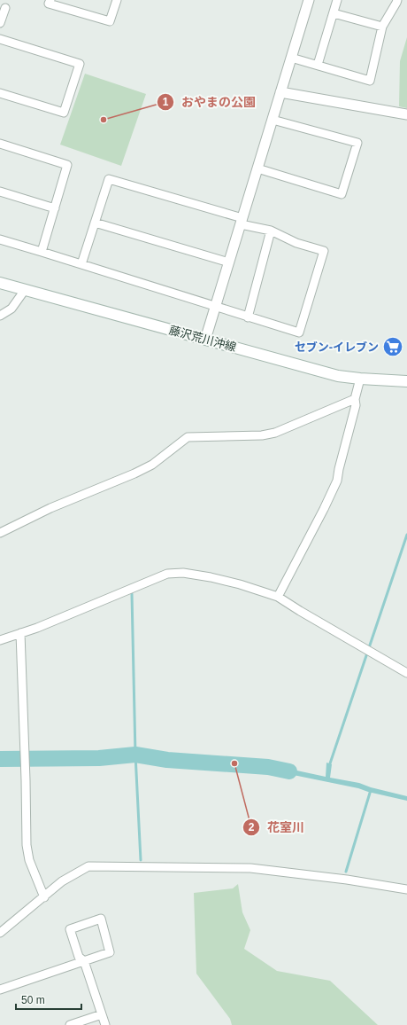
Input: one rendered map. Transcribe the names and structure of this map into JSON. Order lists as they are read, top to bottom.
{
  "streets": {
    "main road": ["藤沢荒川沖線"]
  },
  "places": {
    "other": ["おやまの公園", "花室川"],
    "supermarket": ["セブン-イレブン"]
  },
  "scale_bar": "50 m"
}
